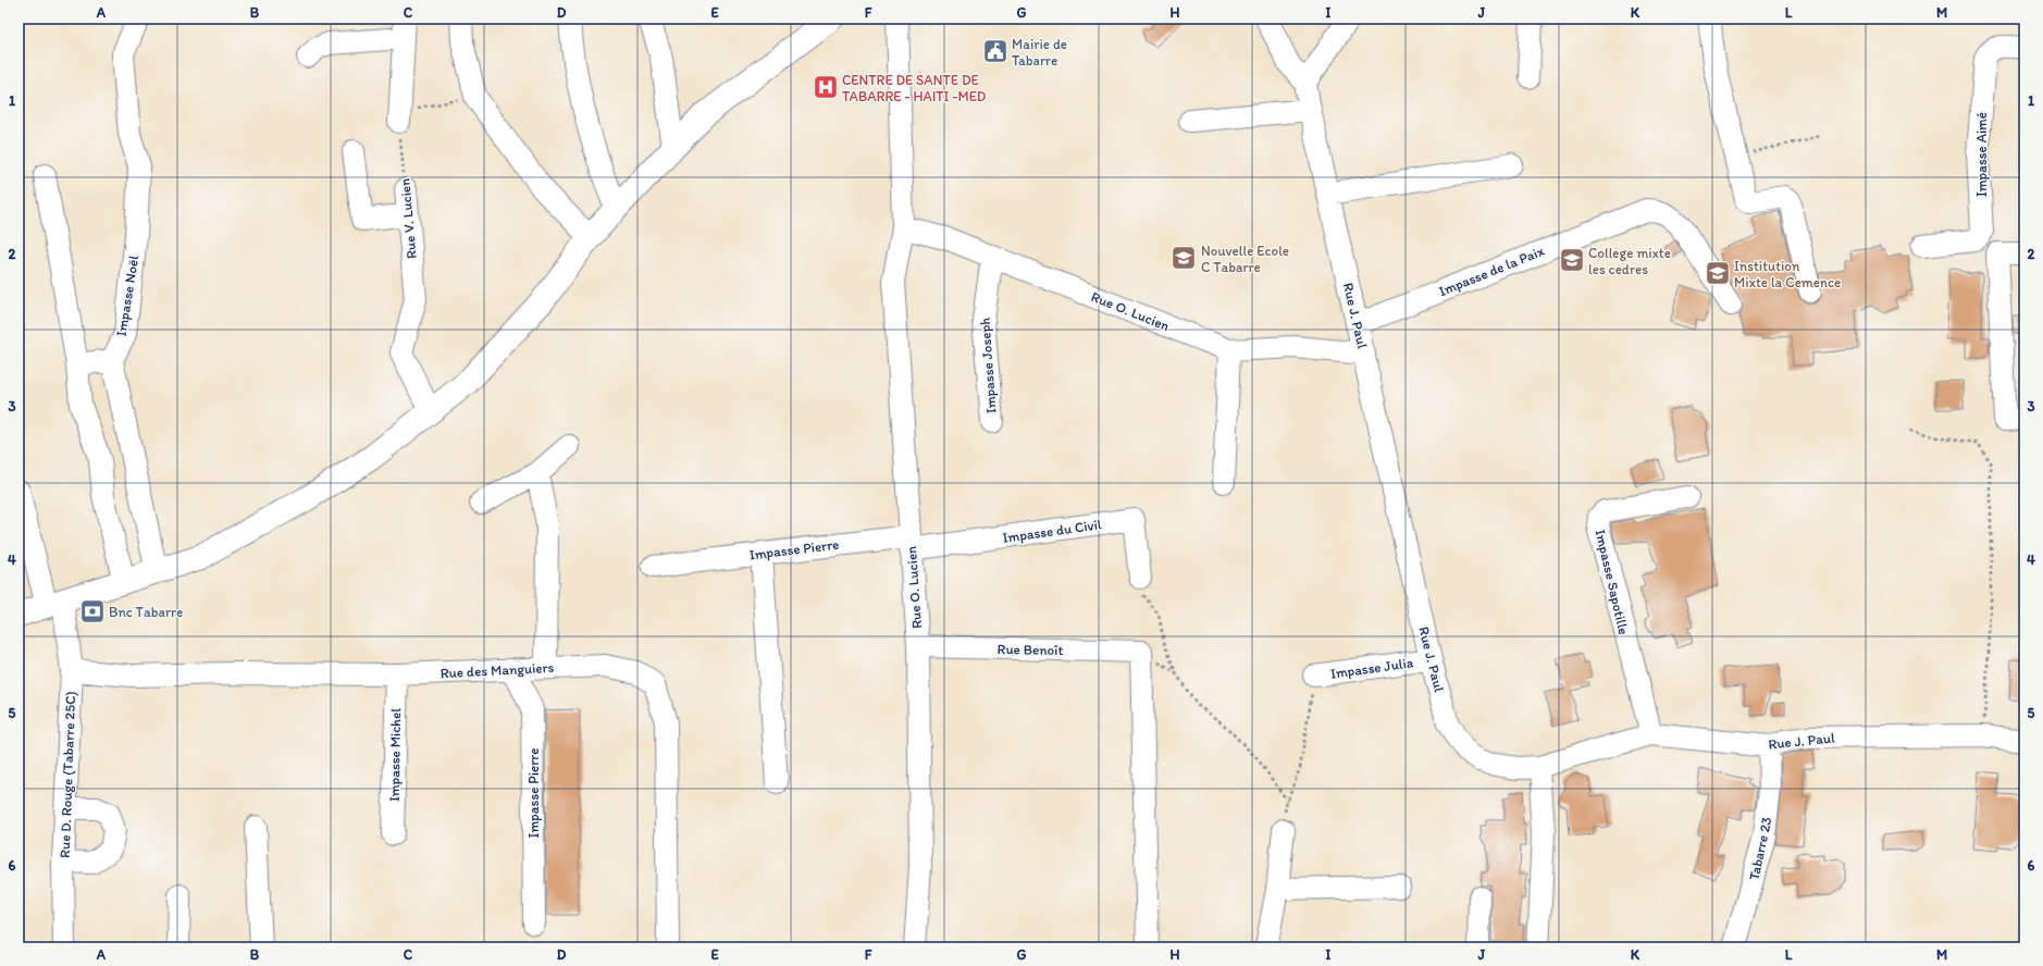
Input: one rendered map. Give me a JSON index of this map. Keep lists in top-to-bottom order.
{
  "streets": {
    "street": [
      "Impasse Aimé",
      "Rue V. Lucien",
      "Impasse de la Paix",
      "Impasse Noël",
      "Rue O. Lucien",
      "Rue J. Paul",
      "Impasse Joseph",
      "Impasse du Civil",
      "Impasse Pierre",
      "Impasse Sapotille",
      "Rue Benoît",
      "Impasse Julia",
      "Rue des Manguiers",
      "Impasse Michel",
      "Rue D. Rouge (Tabarre 25C)",
      "Tabarre 23"
    ]
  },
  "crossings": [
    ["Impasse de la Paix", "Rue J. Paul"],
    ["Rue O. Lucien", "Rue J. Paul"],
    ["Rue O. Lucien", "Impasse Joseph"],
    ["Rue O. Lucien", "Impasse du Civil"],
    ["Rue O. Lucien", "Impasse Pierre"],
    ["Rue O. Lucien", "Rue Benoît"],
    ["Rue J. Paul", "Impasse Sapotille"],
    ["Rue J. Paul", "Impasse Julia"],
    ["Rue J. Paul", "Tabarre 23"],
    ["Impasse du Civil", "Impasse Pierre"],
    ["Impasse Pierre", "Rue des Manguiers"],
    ["Rue des Manguiers", "Impasse Michel"],
    ["Rue des Manguiers", "Rue D. Rouge (Tabarre 25C)"]
  ],
  "places": {
    "public building": ["Mairie de Tabarre"],
    "hospital": ["CENTRE DE SANTE DE TABARRE - HAITI -MED"],
    "school or university": ["Nouvelle Ecole C Tabarre", "College mixte les cedres", "Institution Mixte la Cemence"],
    "bank": ["Bnc Tabarre"]
  },
  "grid": {
    "columns": [
      "A",
      "B",
      "C",
      "D",
      "E",
      "F",
      "G",
      "H",
      "I",
      "J",
      "K",
      "L",
      "M"
    ],
    "rows": [
      "1",
      "2",
      "3",
      "4",
      "5",
      "6"
    ]
  }
}
